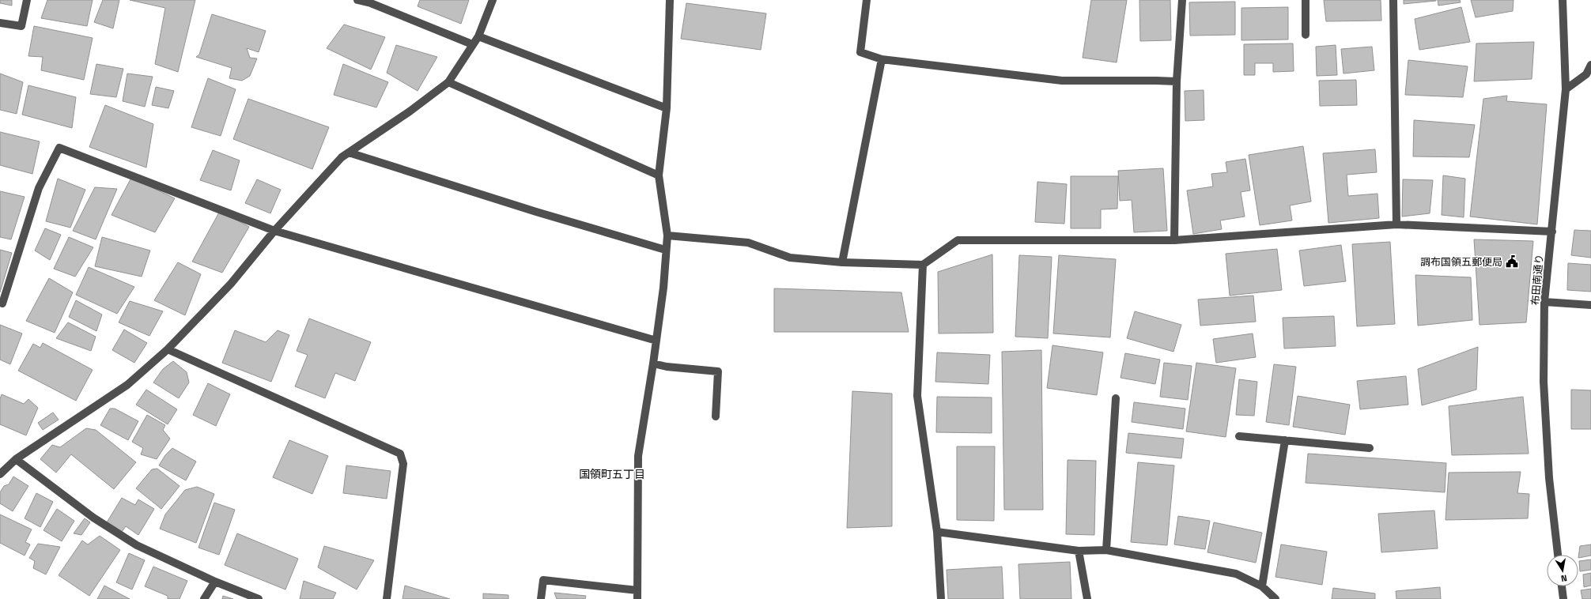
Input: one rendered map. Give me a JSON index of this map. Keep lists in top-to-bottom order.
{
  "streets": {
    "street": ["布田南通り"]
  },
  "districts": ["国領町五丁目"],
  "places": {
    "public building": ["調布国領五郵便局"]
  },
  "north": "bottom"
}
